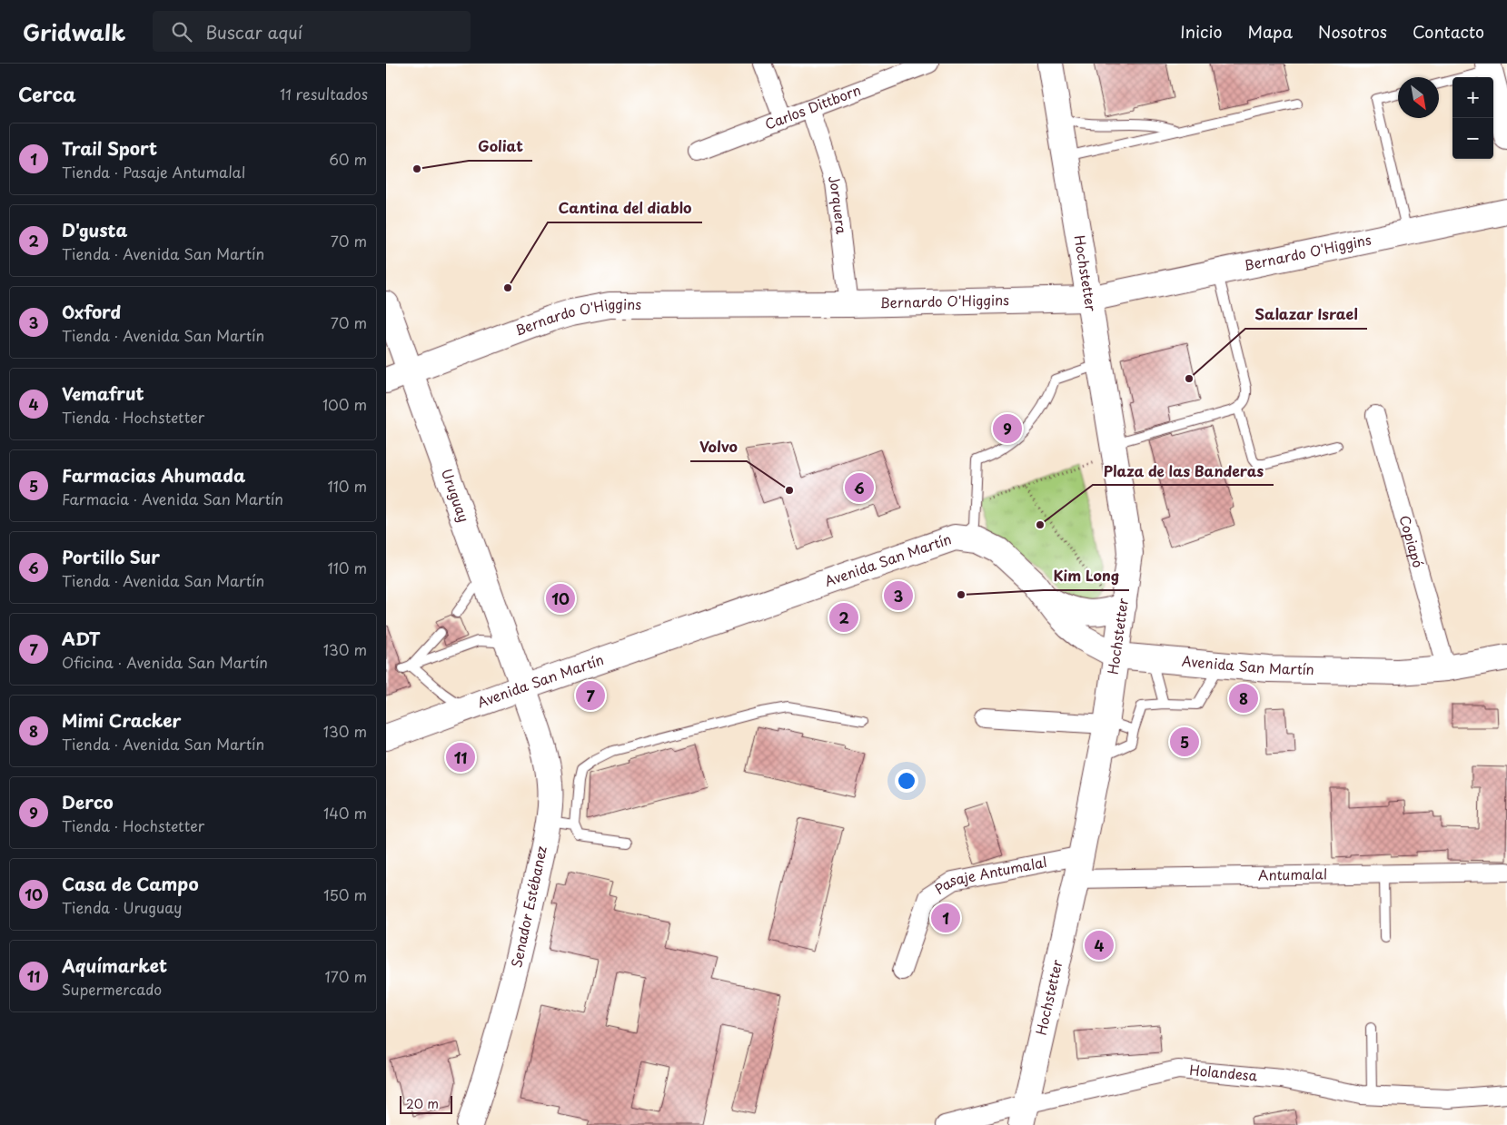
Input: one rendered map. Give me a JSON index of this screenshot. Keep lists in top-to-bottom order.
{
  "streets": {
    "main road": [
      "Bernardo O'Higgins",
      "Hochstetter",
      "Uruguay",
      "Avenida San Martín",
      "Senador Estébanez"
    ],
    "street": [
      "Carlos Dittborn",
      "Jorquera",
      "Copiapó",
      "Antumalal",
      "Pasaje Antumalal",
      "Holandesa"
    ]
  },
  "crossings": [
    ["Carlos Dittborn", "Jorquera"],
    ["Jorquera", "Bernardo O'Higgins"],
    ["Bernardo O'Higgins", "Hochstetter"],
    ["Bernardo O'Higgins", "Uruguay"],
    ["Hochstetter", "Avenida San Martín"],
    ["Hochstetter", "Antumalal"],
    ["Hochstetter", "Pasaje Antumalal"],
    ["Hochstetter", "Holandesa"],
    ["Uruguay", "Avenida San Martín"],
    ["Uruguay", "Senador Estébanez"],
    ["Copiapó", "Avenida San Martín"],
    ["Avenida San Martín", "Senador Estébanez"],
    ["Antumalal", "Pasaje Antumalal"]
  ],
  "places": [
    "Goliat",
    "Cantina del diablo",
    "Salazar Israel",
    "Volvo",
    "Plaza de las Banderas",
    "Kim Long"
  ],
  "scale_bar": "20 m",
  "north": "bottom right",
  "page": {
    "header": "Gridwalk",
    "search": "Buscar aquí",
    "nav": [
      "Inicio",
      "Mapa",
      "Nosotros",
      "Contacto"
    ],
    "heading": ["Cerca", "11 resultados"],
    "map_buttons": ["+", "−"],
    "list": [
      {
        "mark": "1",
        "name": "Trail Sport",
        "note": "Tienda · Pasaje Antumalal",
        "value": "60 m"
      },
      {
        "mark": "2",
        "name": "D'gusta",
        "note": "Tienda · Avenida San Martín",
        "value": "70 m"
      },
      {
        "mark": "3",
        "name": "Oxford",
        "note": "Tienda · Avenida San Martín",
        "value": "70 m"
      },
      {
        "mark": "4",
        "name": "Vemafrut",
        "note": "Tienda · Hochstetter",
        "value": "100 m"
      },
      {
        "mark": "5",
        "name": "Farmacias Ahumada",
        "note": "Farmacia · Avenida San Martín",
        "value": "110 m"
      },
      {
        "mark": "6",
        "name": "Portillo Sur",
        "note": "Tienda · Avenida San Martín",
        "value": "110 m"
      },
      {
        "mark": "7",
        "name": "ADT",
        "note": "Oficina · Avenida San Martín",
        "value": "130 m"
      },
      {
        "mark": "8",
        "name": "Mimi Cracker",
        "note": "Tienda · Avenida San Martín",
        "value": "130 m"
      },
      {
        "mark": "9",
        "name": "Derco",
        "note": "Tienda · Hochstetter",
        "value": "140 m"
      },
      {
        "mark": "10",
        "name": "Casa de Campo",
        "note": "Tienda · Uruguay",
        "value": "150 m"
      },
      {
        "mark": "11",
        "name": "Aquímarket",
        "note": "Supermercado",
        "value": "170 m"
      }
    ],
    "pins": [
      "9",
      "6",
      "3",
      "10",
      "2",
      "7",
      "8",
      "5",
      "11",
      "1",
      "4"
    ],
    "scale": "20 m"
  }
}
